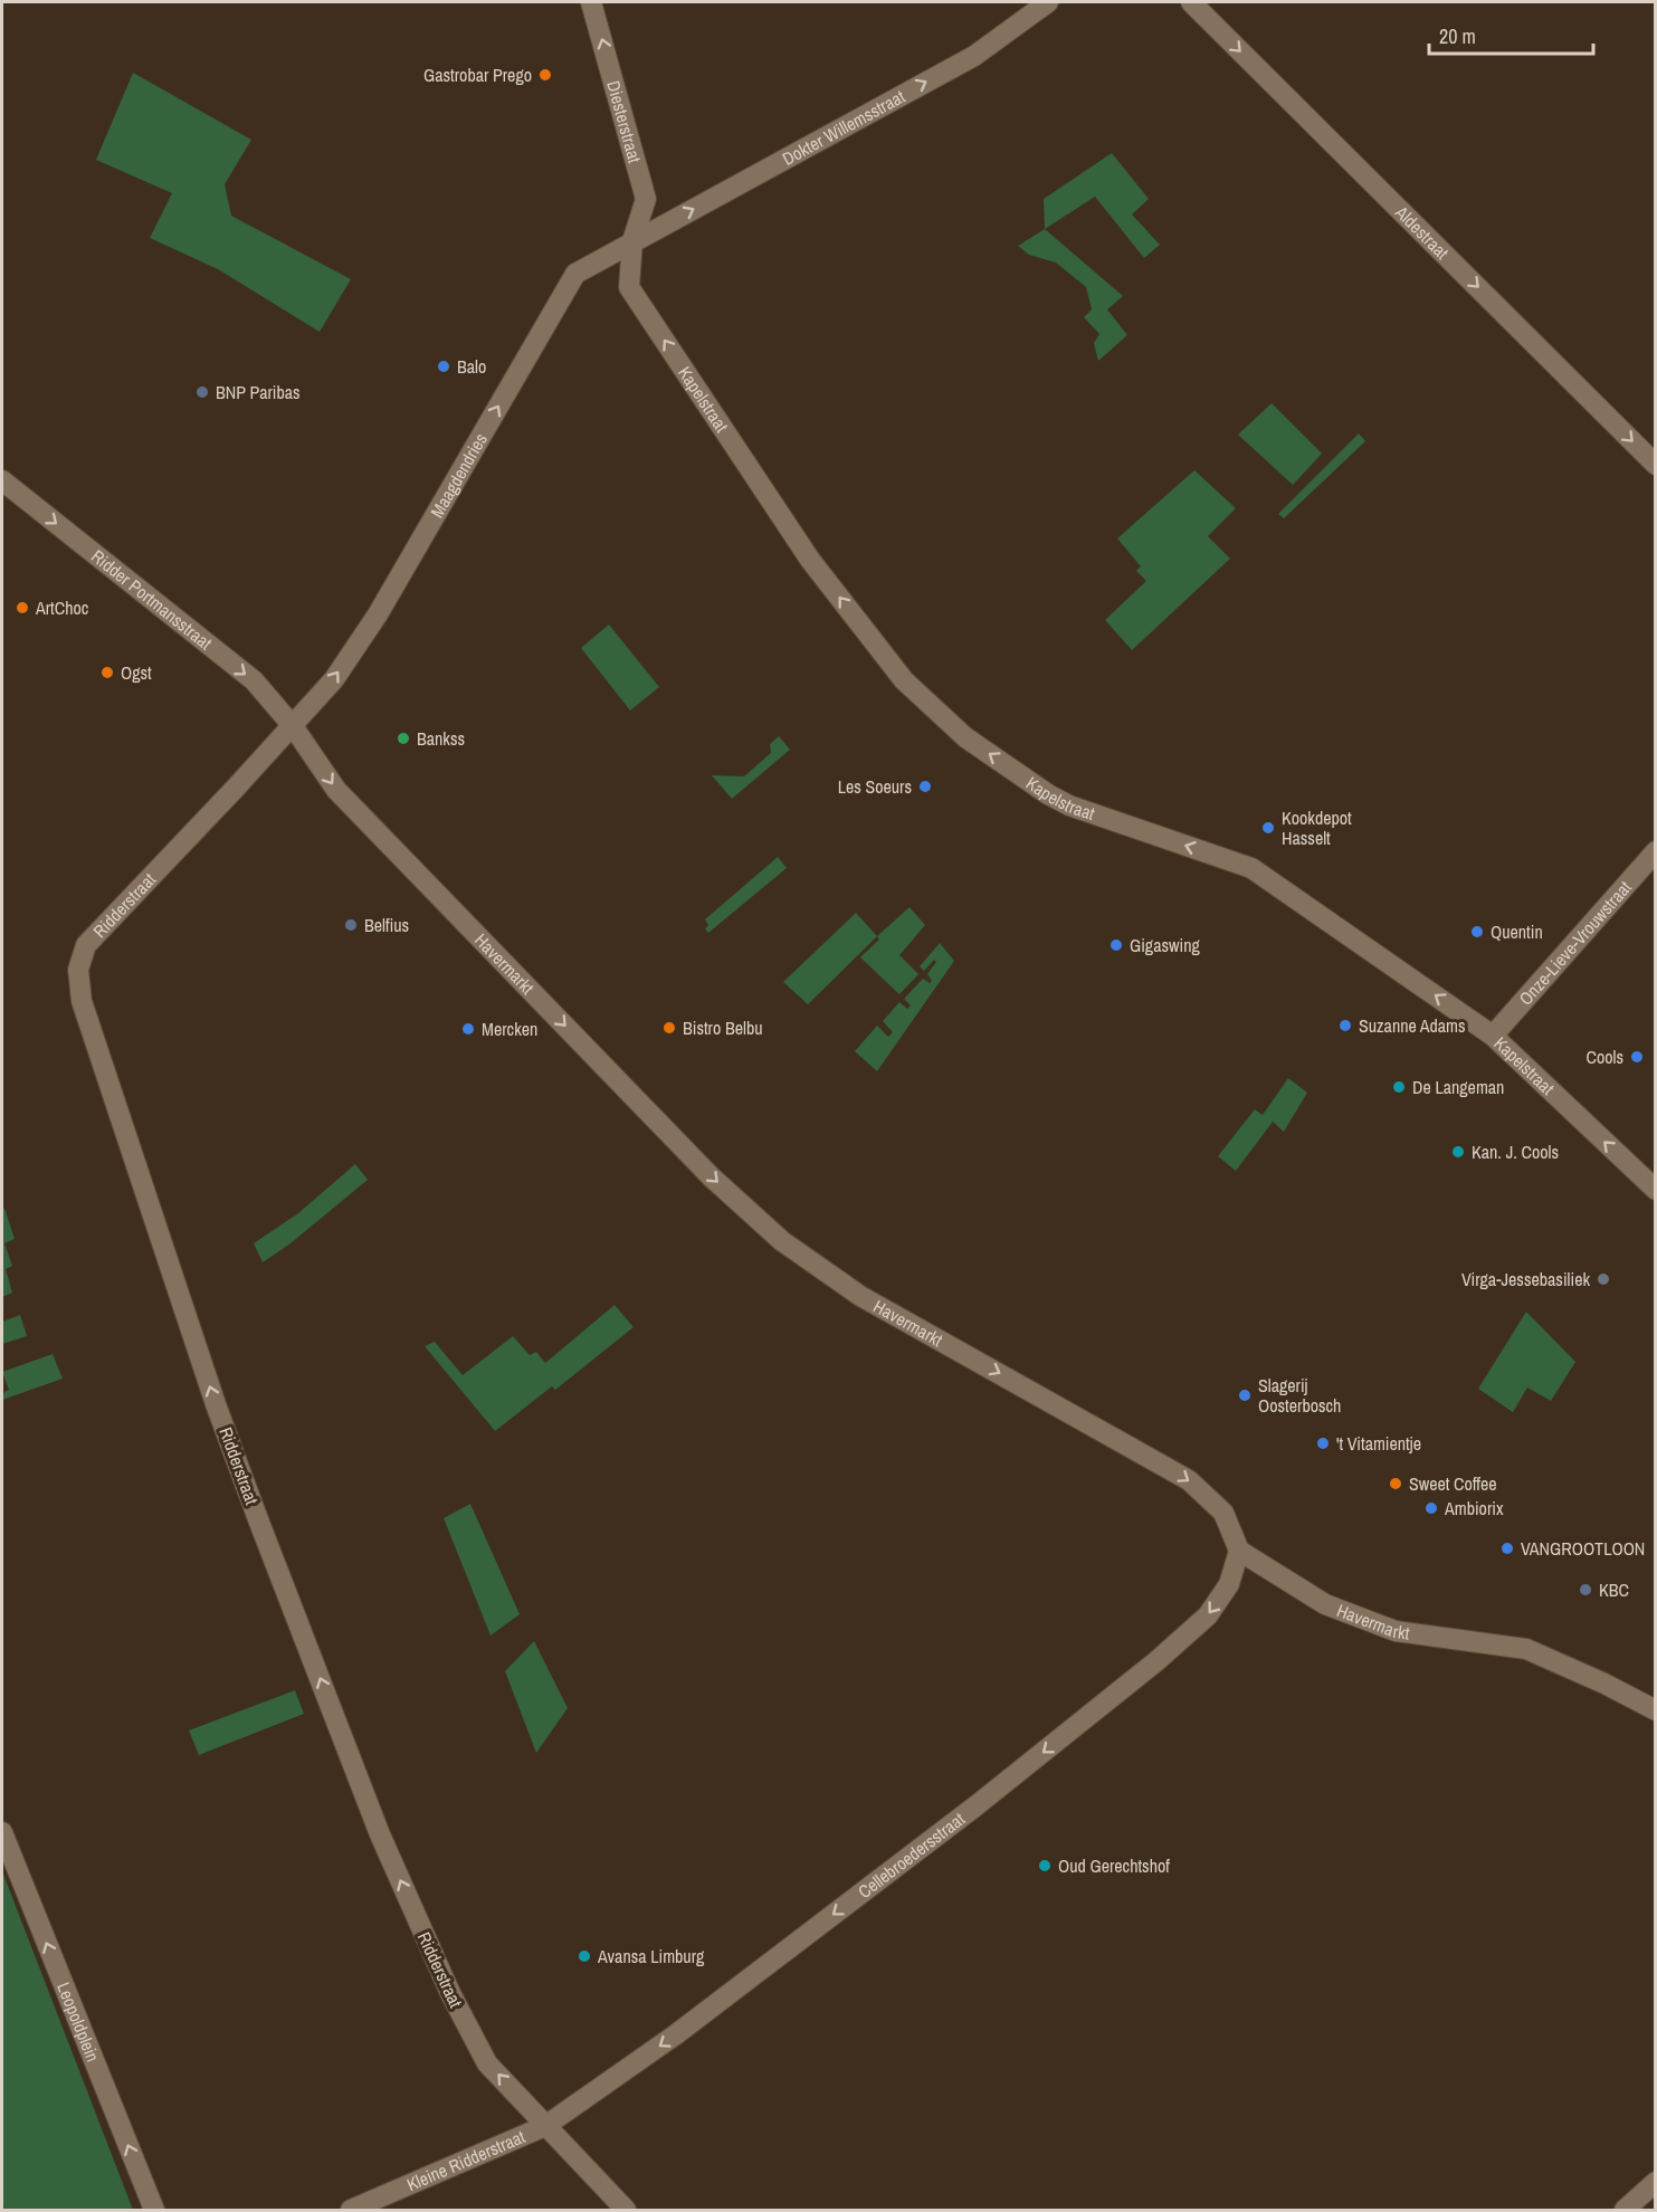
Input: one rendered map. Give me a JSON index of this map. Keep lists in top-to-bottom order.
{
  "streets": {
    "street": [
      "Diesterstraat",
      "Dokter Willemsstraat",
      "Aldestraat",
      "Kapelstraat",
      "Maagdendries",
      "Ridder Portmansstraat",
      "Ridderstraat",
      "Onze-Lieve-Vrouwstraat",
      "Havermarkt",
      "Cellebroedersstraat",
      "Leopoldplein",
      "Kleine Ridderstraat"
    ]
  },
  "crossings": [
    ["Diesterstraat", "Dokter Willemsstraat"],
    ["Diesterstraat", "Kapelstraat"],
    ["Diesterstraat", "Maagdendries"],
    ["Dokter Willemsstraat", "Kapelstraat"],
    ["Dokter Willemsstraat", "Maagdendries"],
    ["Kapelstraat", "Maagdendries"],
    ["Kapelstraat", "Onze-Lieve-Vrouwstraat"],
    ["Maagdendries", "Ridder Portmansstraat"],
    ["Maagdendries", "Ridderstraat"],
    ["Maagdendries", "Havermarkt"],
    ["Ridder Portmansstraat", "Ridderstraat"],
    ["Ridder Portmansstraat", "Havermarkt"],
    ["Ridderstraat", "Havermarkt"],
    ["Ridderstraat", "Cellebroedersstraat"],
    ["Ridderstraat", "Kleine Ridderstraat"],
    ["Havermarkt", "Cellebroedersstraat"],
    ["Cellebroedersstraat", "Kleine Ridderstraat"]
  ],
  "one_way": [
    "Diesterstraat",
    "Dokter Willemsstraat",
    "Aldestraat",
    "Kapelstraat",
    "Maagdendries",
    "Ridder Portmansstraat",
    "Ridderstraat",
    "Havermarkt",
    "Cellebroedersstraat",
    "Leopoldplein"
  ],
  "places": [
    "Gastrobar Prego",
    "Balo",
    "BNP Paribas",
    "ArtChoc",
    "Ogst",
    "Bankss",
    "Les Soeurs",
    "Kookdepot Hasselt",
    "Belfius",
    "Quentin",
    "Gigaswing",
    "Suzanne Adams",
    "Bistro Belbu",
    "Mercken",
    "Cools",
    "De Langeman",
    "Kan. J. Cools",
    "Virga-Jessebasiliek",
    "Slagerij Oosterbosch",
    "'t Vitamientje",
    "Sweet Coffee",
    "Ambiorix",
    "VANGROOTLOON",
    "KBC",
    "Oud Gerechtshof",
    "Avansa Limburg"
  ],
  "scale_bar": "20 m"
}
